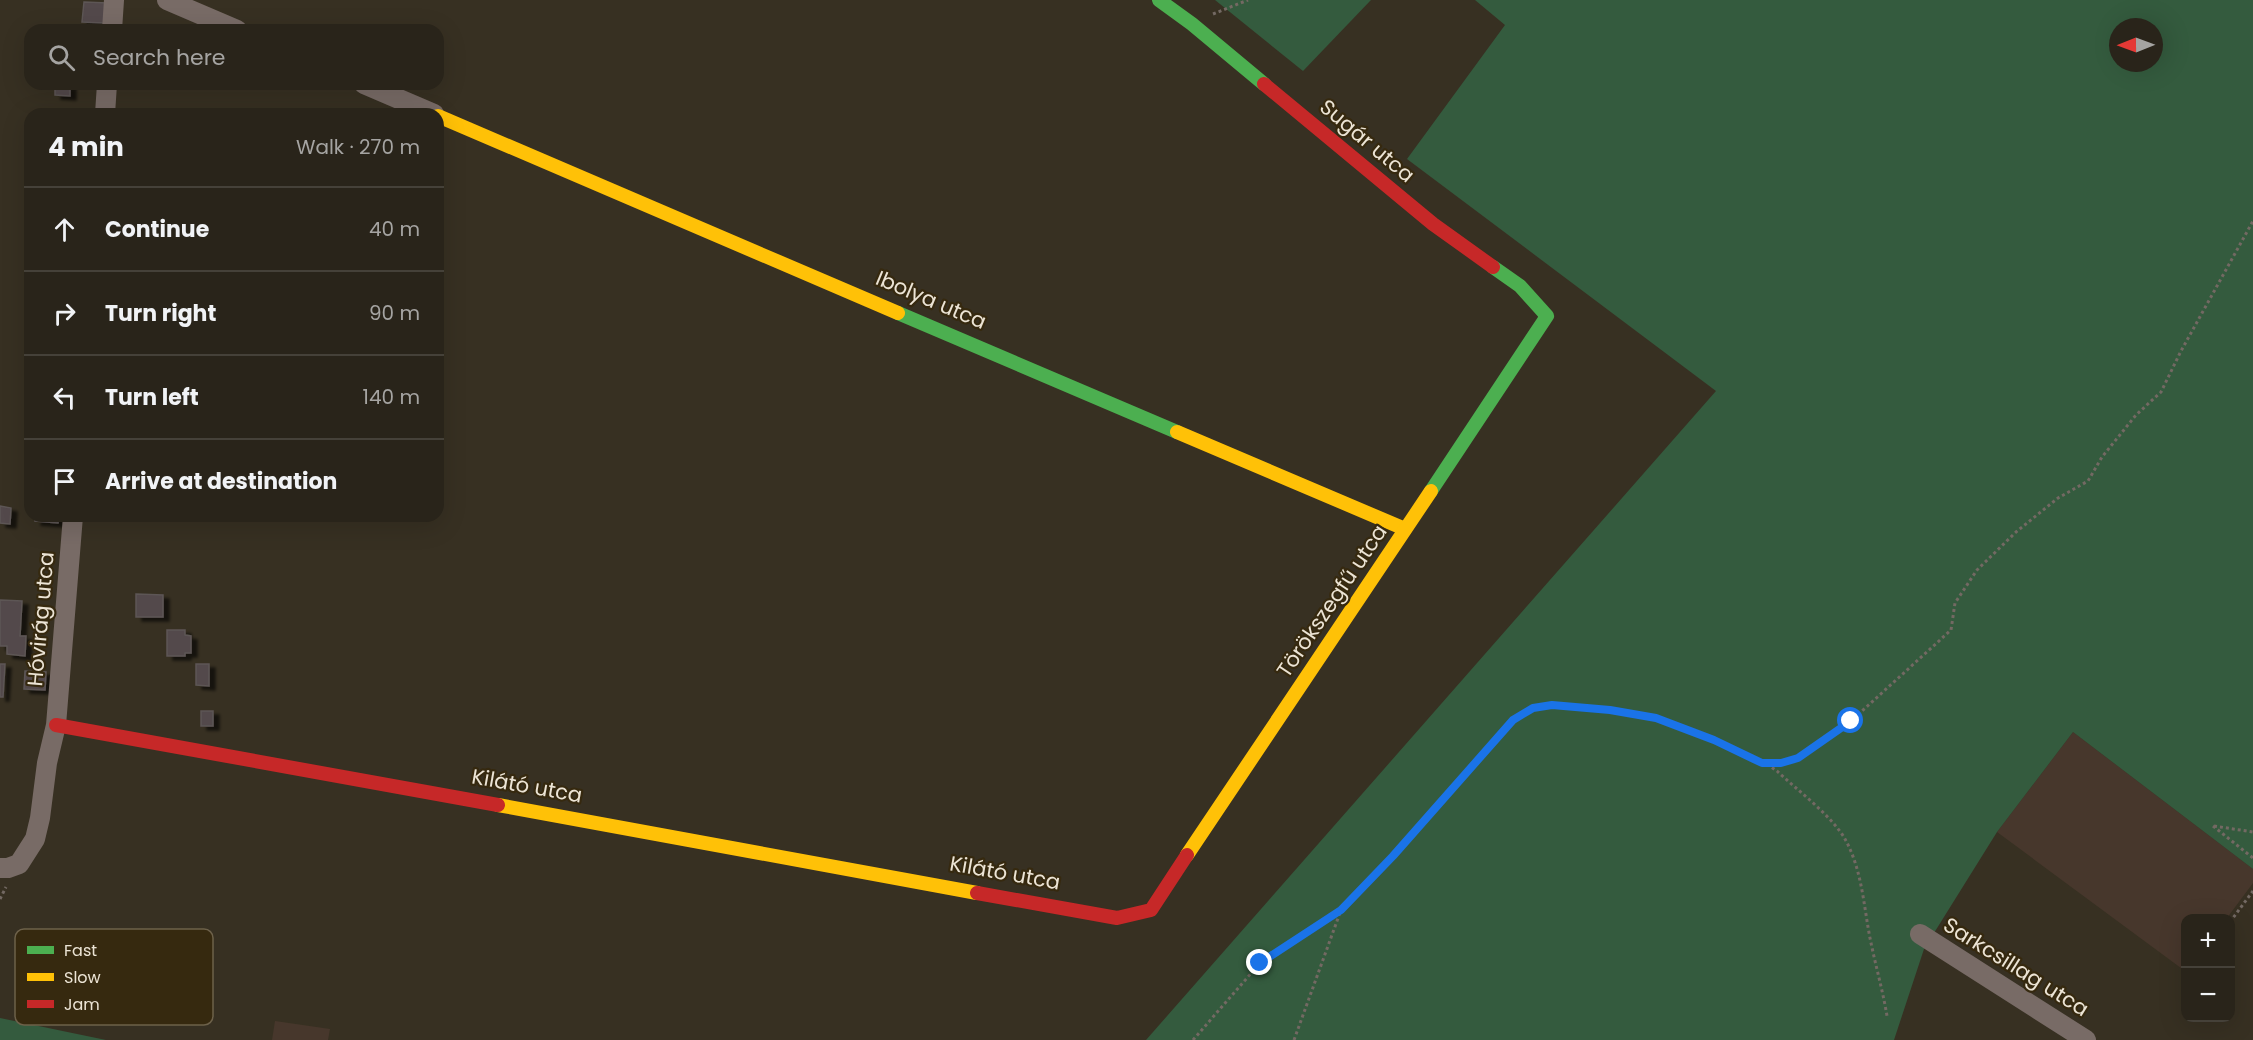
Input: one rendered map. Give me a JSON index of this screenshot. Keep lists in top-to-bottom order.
{
  "streets": {
    "street": [
      "Sugár utca",
      "Ibolya utca",
      "Törökszegfű utca",
      "Hóvirág utca",
      "Kilátó utca",
      "Sarkcsillag utca"
    ]
  },
  "crossings": [
    ["Sugár utca", "Törökszegfű utca"],
    ["Ibolya utca", "Törökszegfű utca"],
    ["Törökszegfű utca", "Kilátó utca"],
    ["Hóvirág utca", "Kilátó utca"]
  ],
  "legend": ["Fast", "Slow", "Jam"],
  "north": "left",
  "page": {
    "search": "Search here",
    "heading": ["4 min", "Walk · 270 m"],
    "list": [
      ["Continue", "40 m"],
      ["Turn right", "90 m"],
      ["Turn left", "140 m"],
      "Arrive at destination"
    ],
    "map_buttons": ["+", "−"]
  }
}
